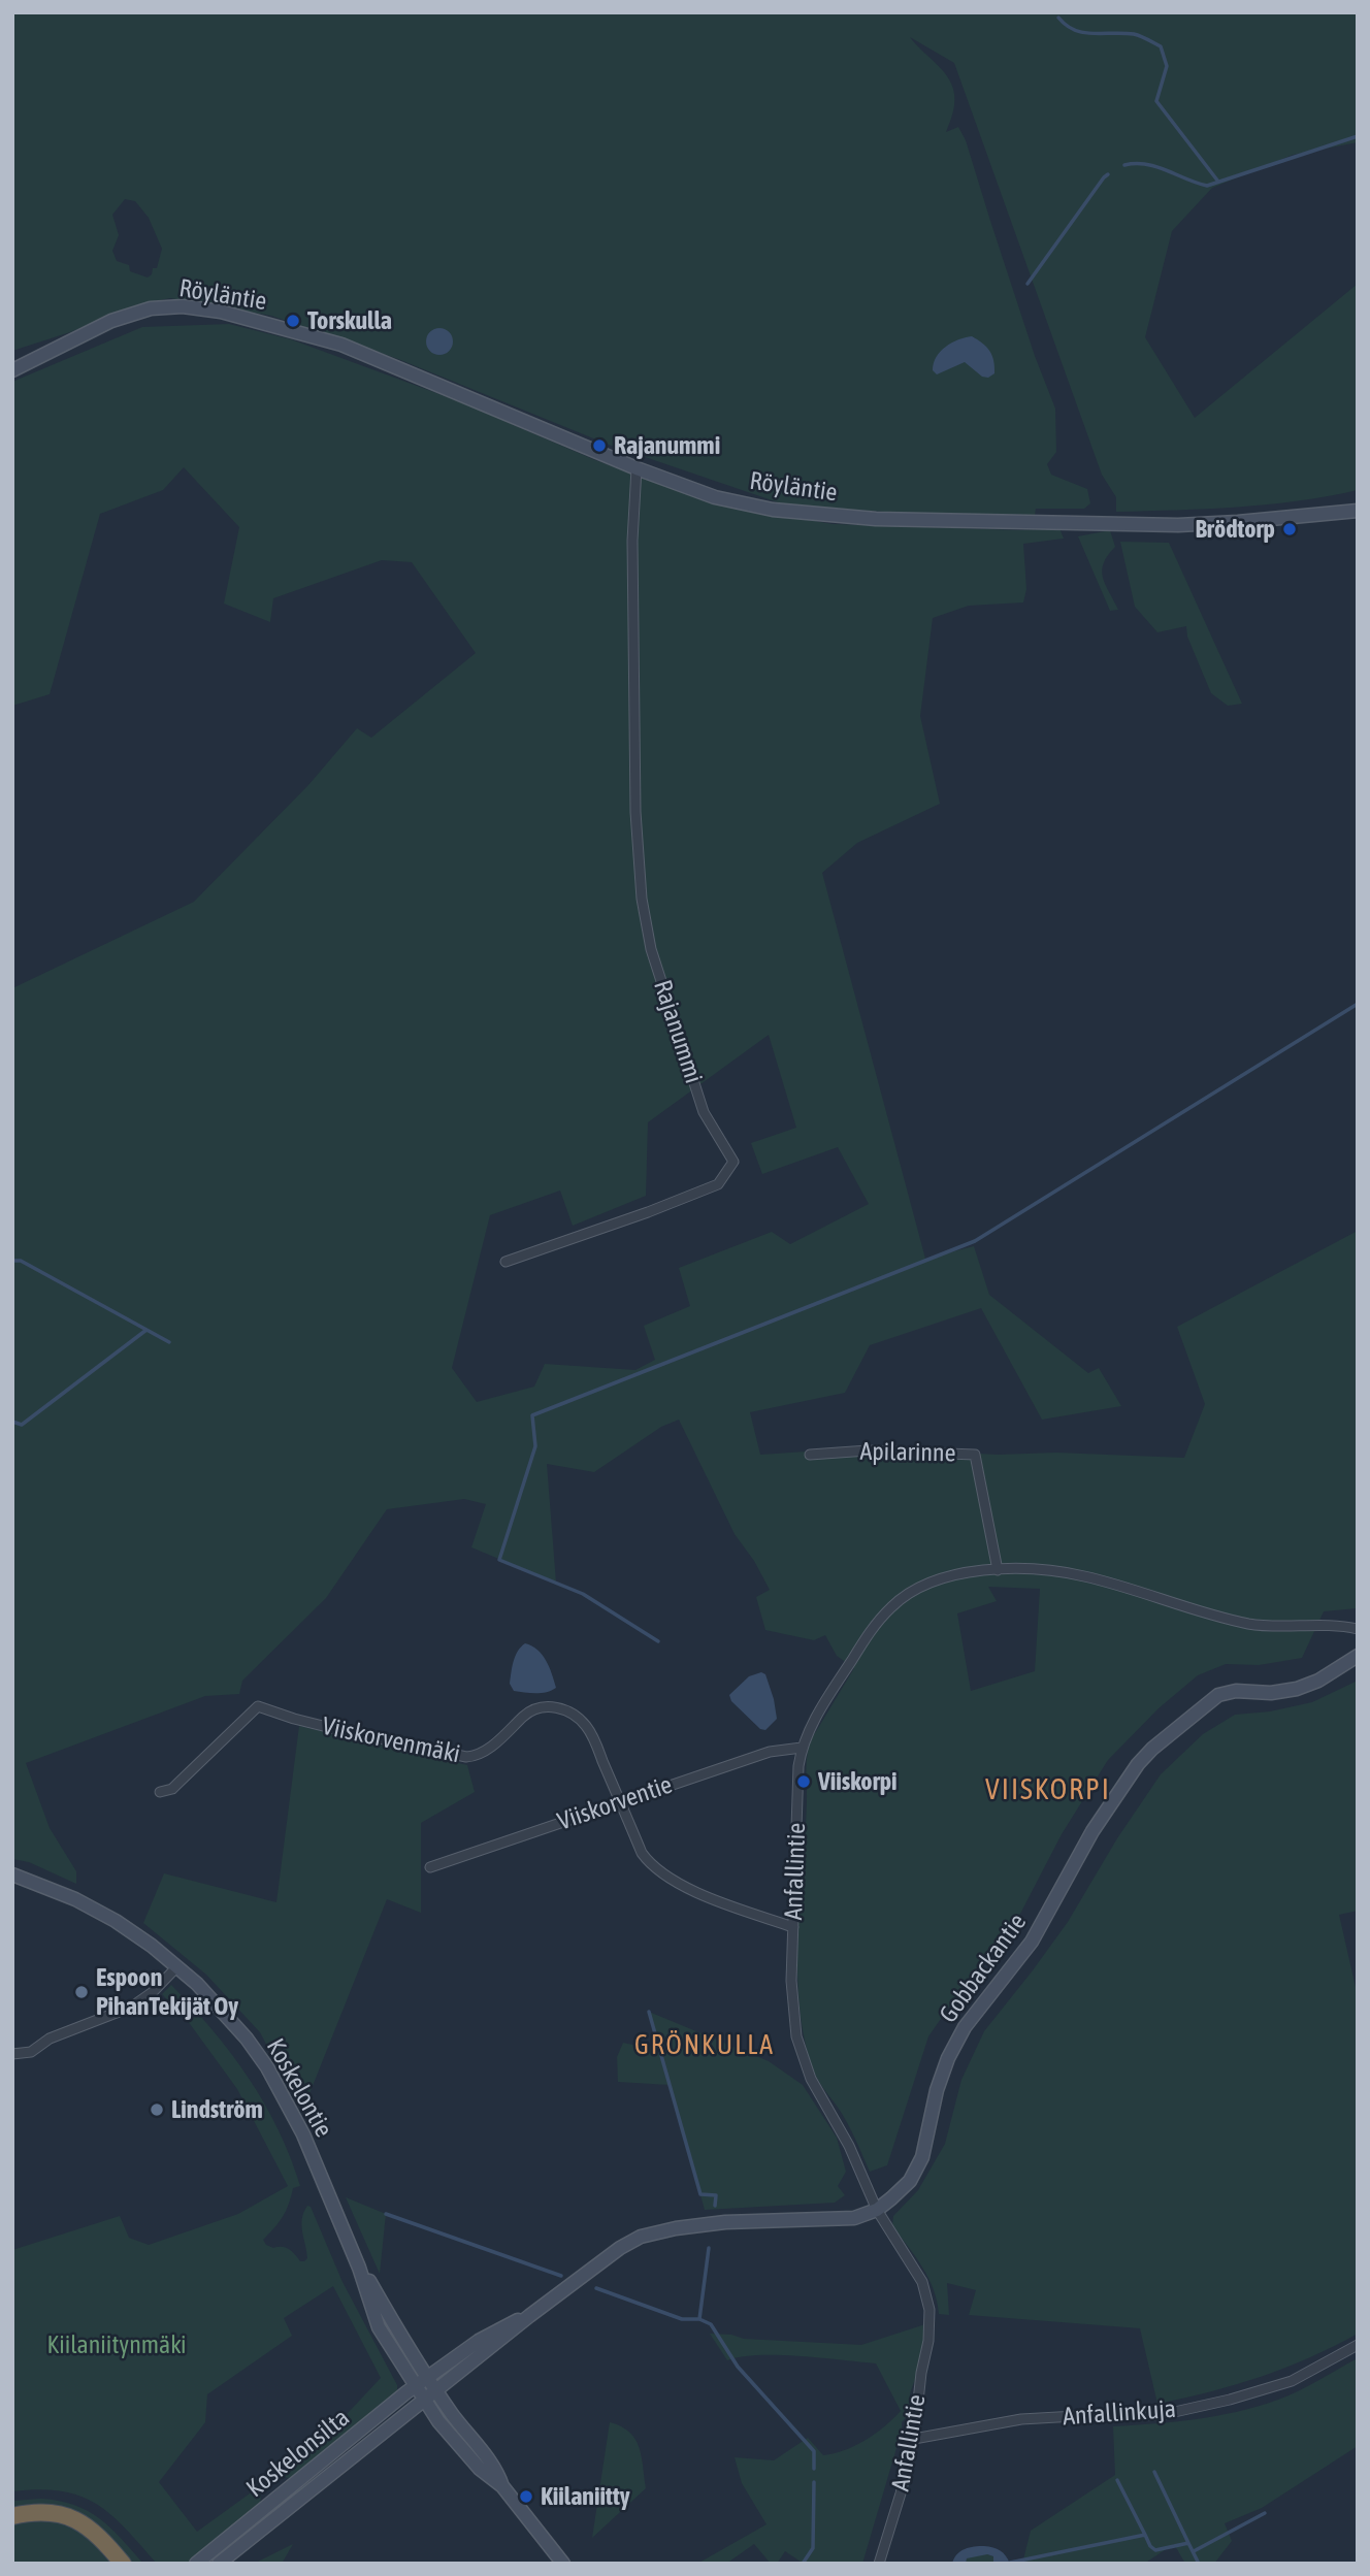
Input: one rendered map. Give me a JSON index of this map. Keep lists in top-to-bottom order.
{
  "streets": {
    "street": [
      "Röyläntie",
      "Rajanummi",
      "Apilarinne",
      "Viiskorvenmäki",
      "Viiskorventie",
      "Anfallintie",
      "Gobbackantie",
      "Koskelontie",
      "Anfallinkuja",
      "Koskelonsilta"
    ]
  },
  "crossings": [
    ["Röyläntie", "Rajanummi"],
    ["Apilarinne", "Anfallintie"],
    ["Viiskorvenmäki", "Viiskorventie"],
    ["Viiskorvenmäki", "Anfallintie"],
    ["Viiskorventie", "Anfallintie"],
    ["Anfallintie", "Gobbackantie"],
    ["Anfallintie", "Anfallinkuja"],
    ["Gobbackantie", "Koskelontie"],
    ["Gobbackantie", "Koskelonsilta"],
    ["Koskelontie", "Koskelonsilta"]
  ],
  "districts": ["VIISKORPI", "GRÖNKULLA"],
  "parks": ["Kiilaniitynmäki"],
  "places": [
    "Torskulla",
    "Rajanummi",
    "Brödtorp",
    "Viiskorpi",
    "Espoon PihanTekijät Oy",
    "Lindström",
    "Kiilaniitty"
  ]
}
